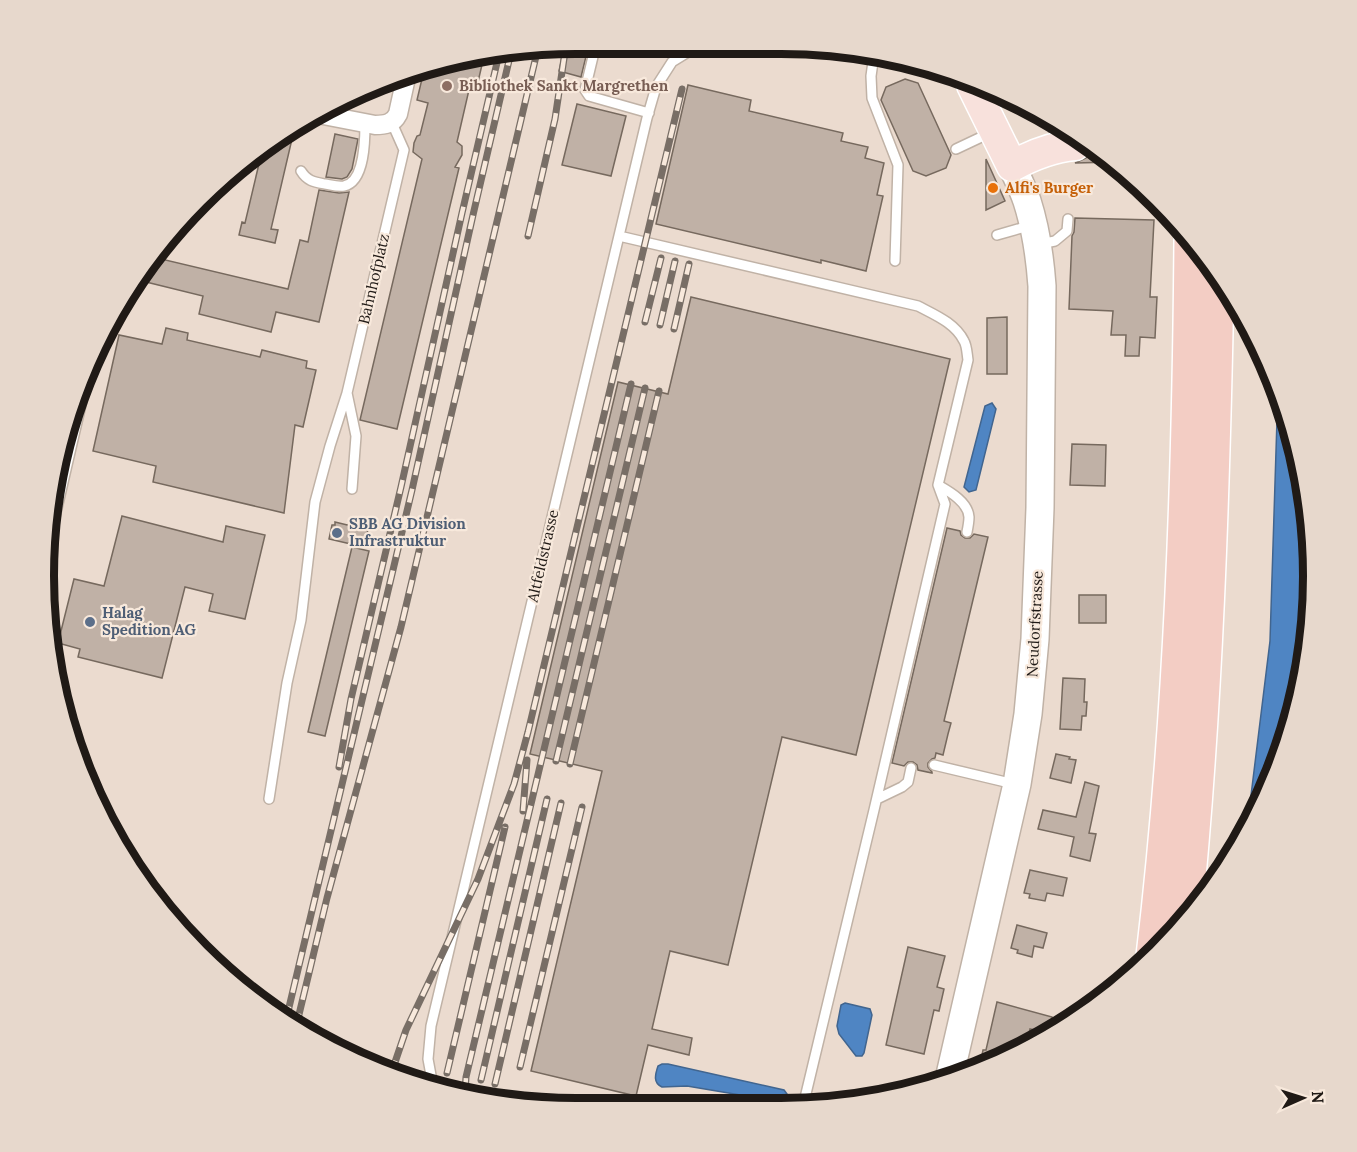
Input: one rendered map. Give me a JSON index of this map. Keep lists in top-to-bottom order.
{
  "streets": {
    "main road": ["Neudorfstrasse"],
    "lane": ["Bahnhofplatz", "Altfeldstrasse"]
  },
  "places": [
    "Bibliothek Sankt Margrethen",
    "Alfi's Burger",
    "SBB AG Division Infrastruktur",
    "Halag Spedition AG"
  ],
  "north": "right"
}
